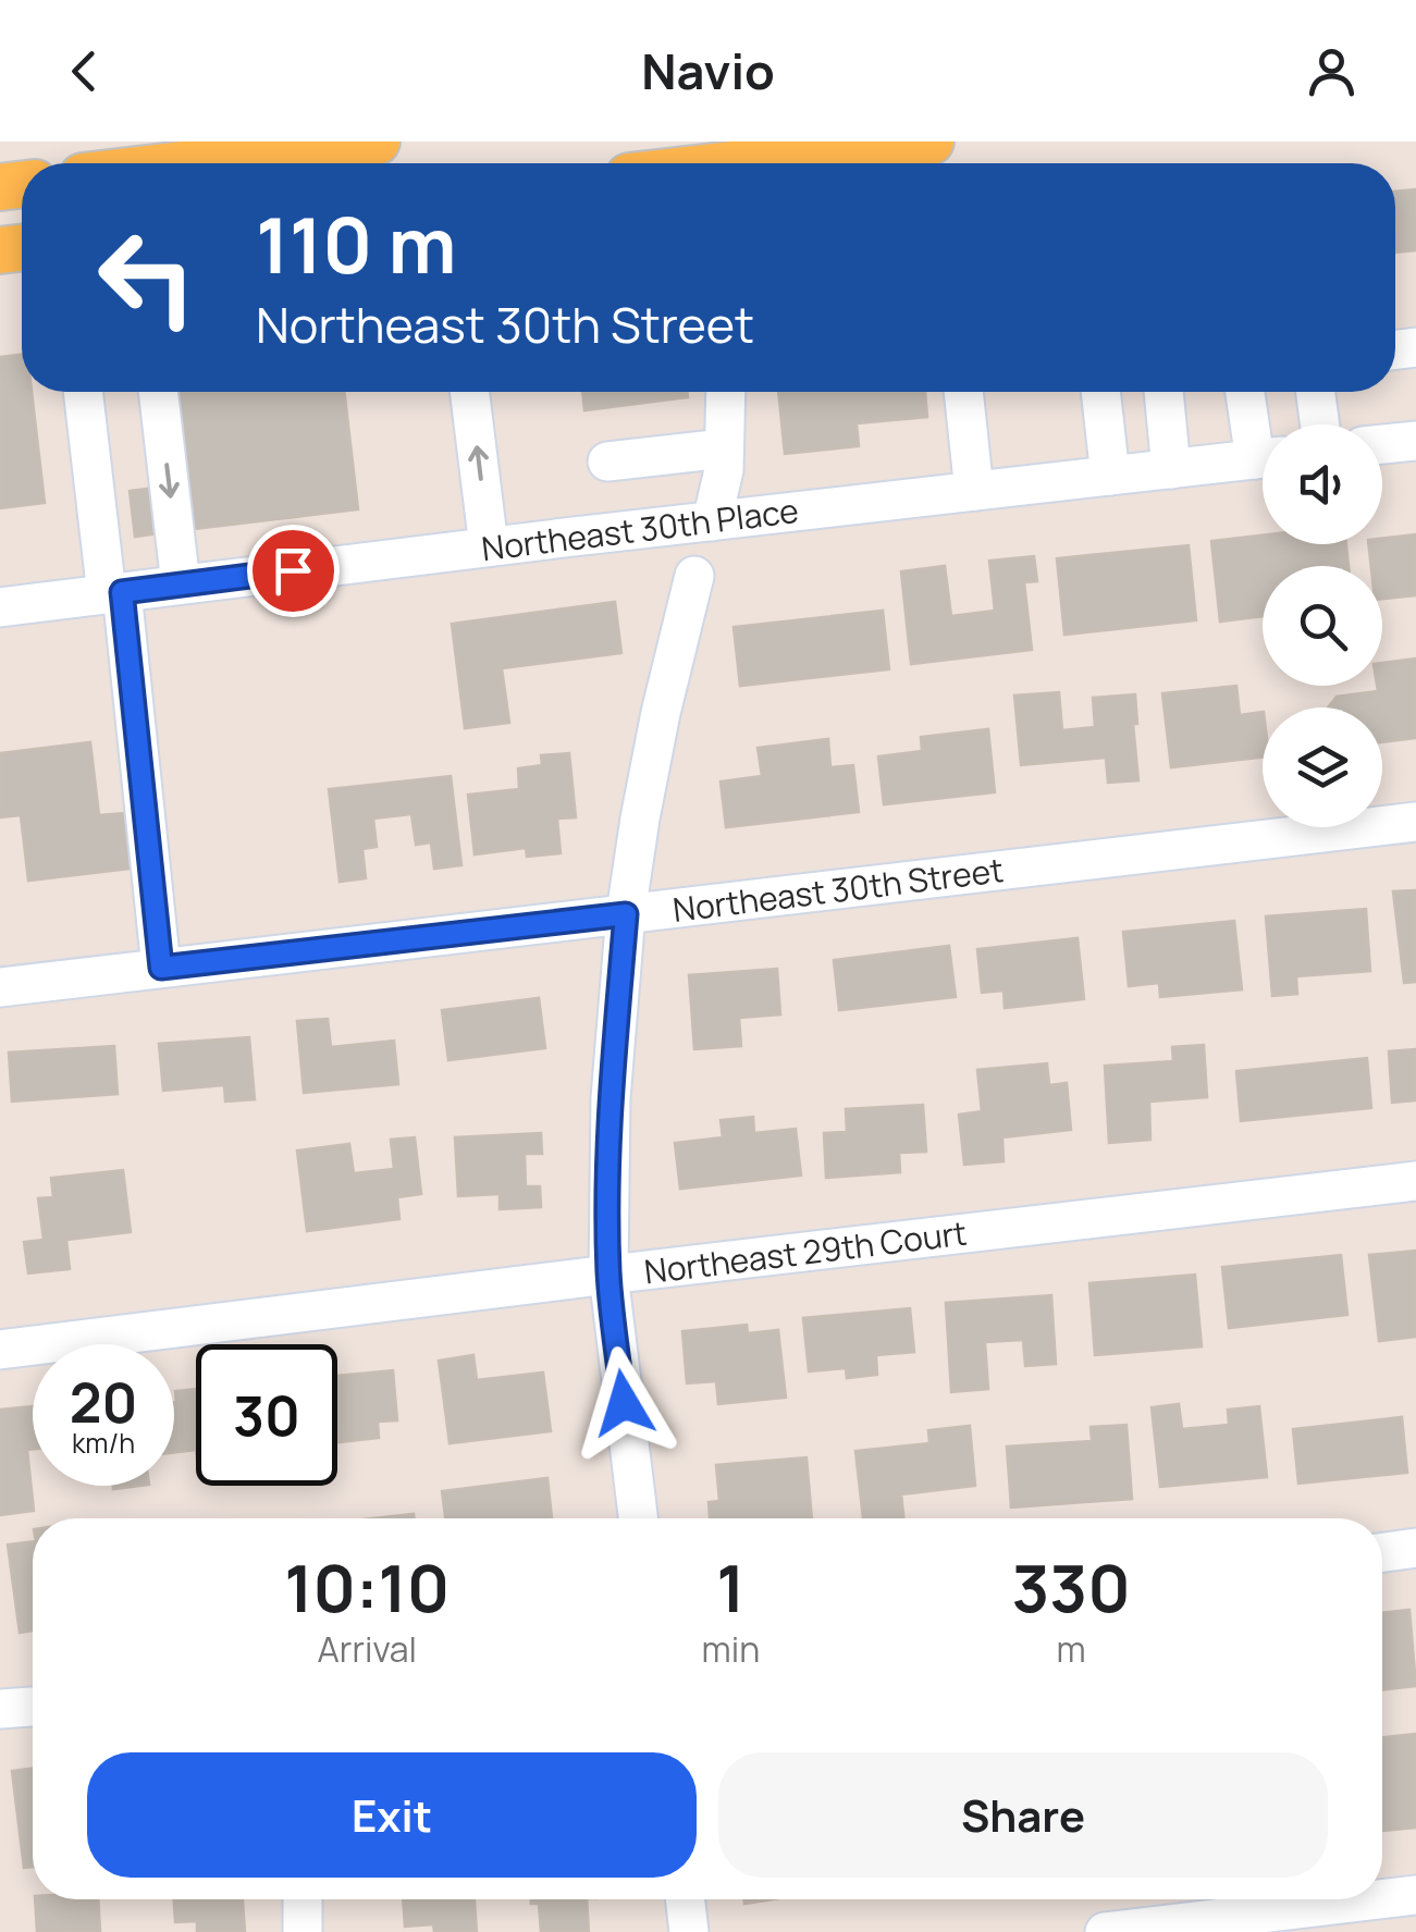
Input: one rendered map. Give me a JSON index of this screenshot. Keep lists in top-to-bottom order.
{
  "streets": {
    "street": ["Northeast 30th Place", "Northeast 30th Street", "Northeast 29th Court"]
  },
  "page": {
    "header": "Navio",
    "turn": ["110 m", "Northeast 30th Street"],
    "speed": "20 km/h",
    "limit": "30",
    "eta": [
      "10:10",
      "Arrival",
      "1",
      "min",
      "330",
      "m"
    ],
    "buttons": ["Exit", "Share"]
  }
}
